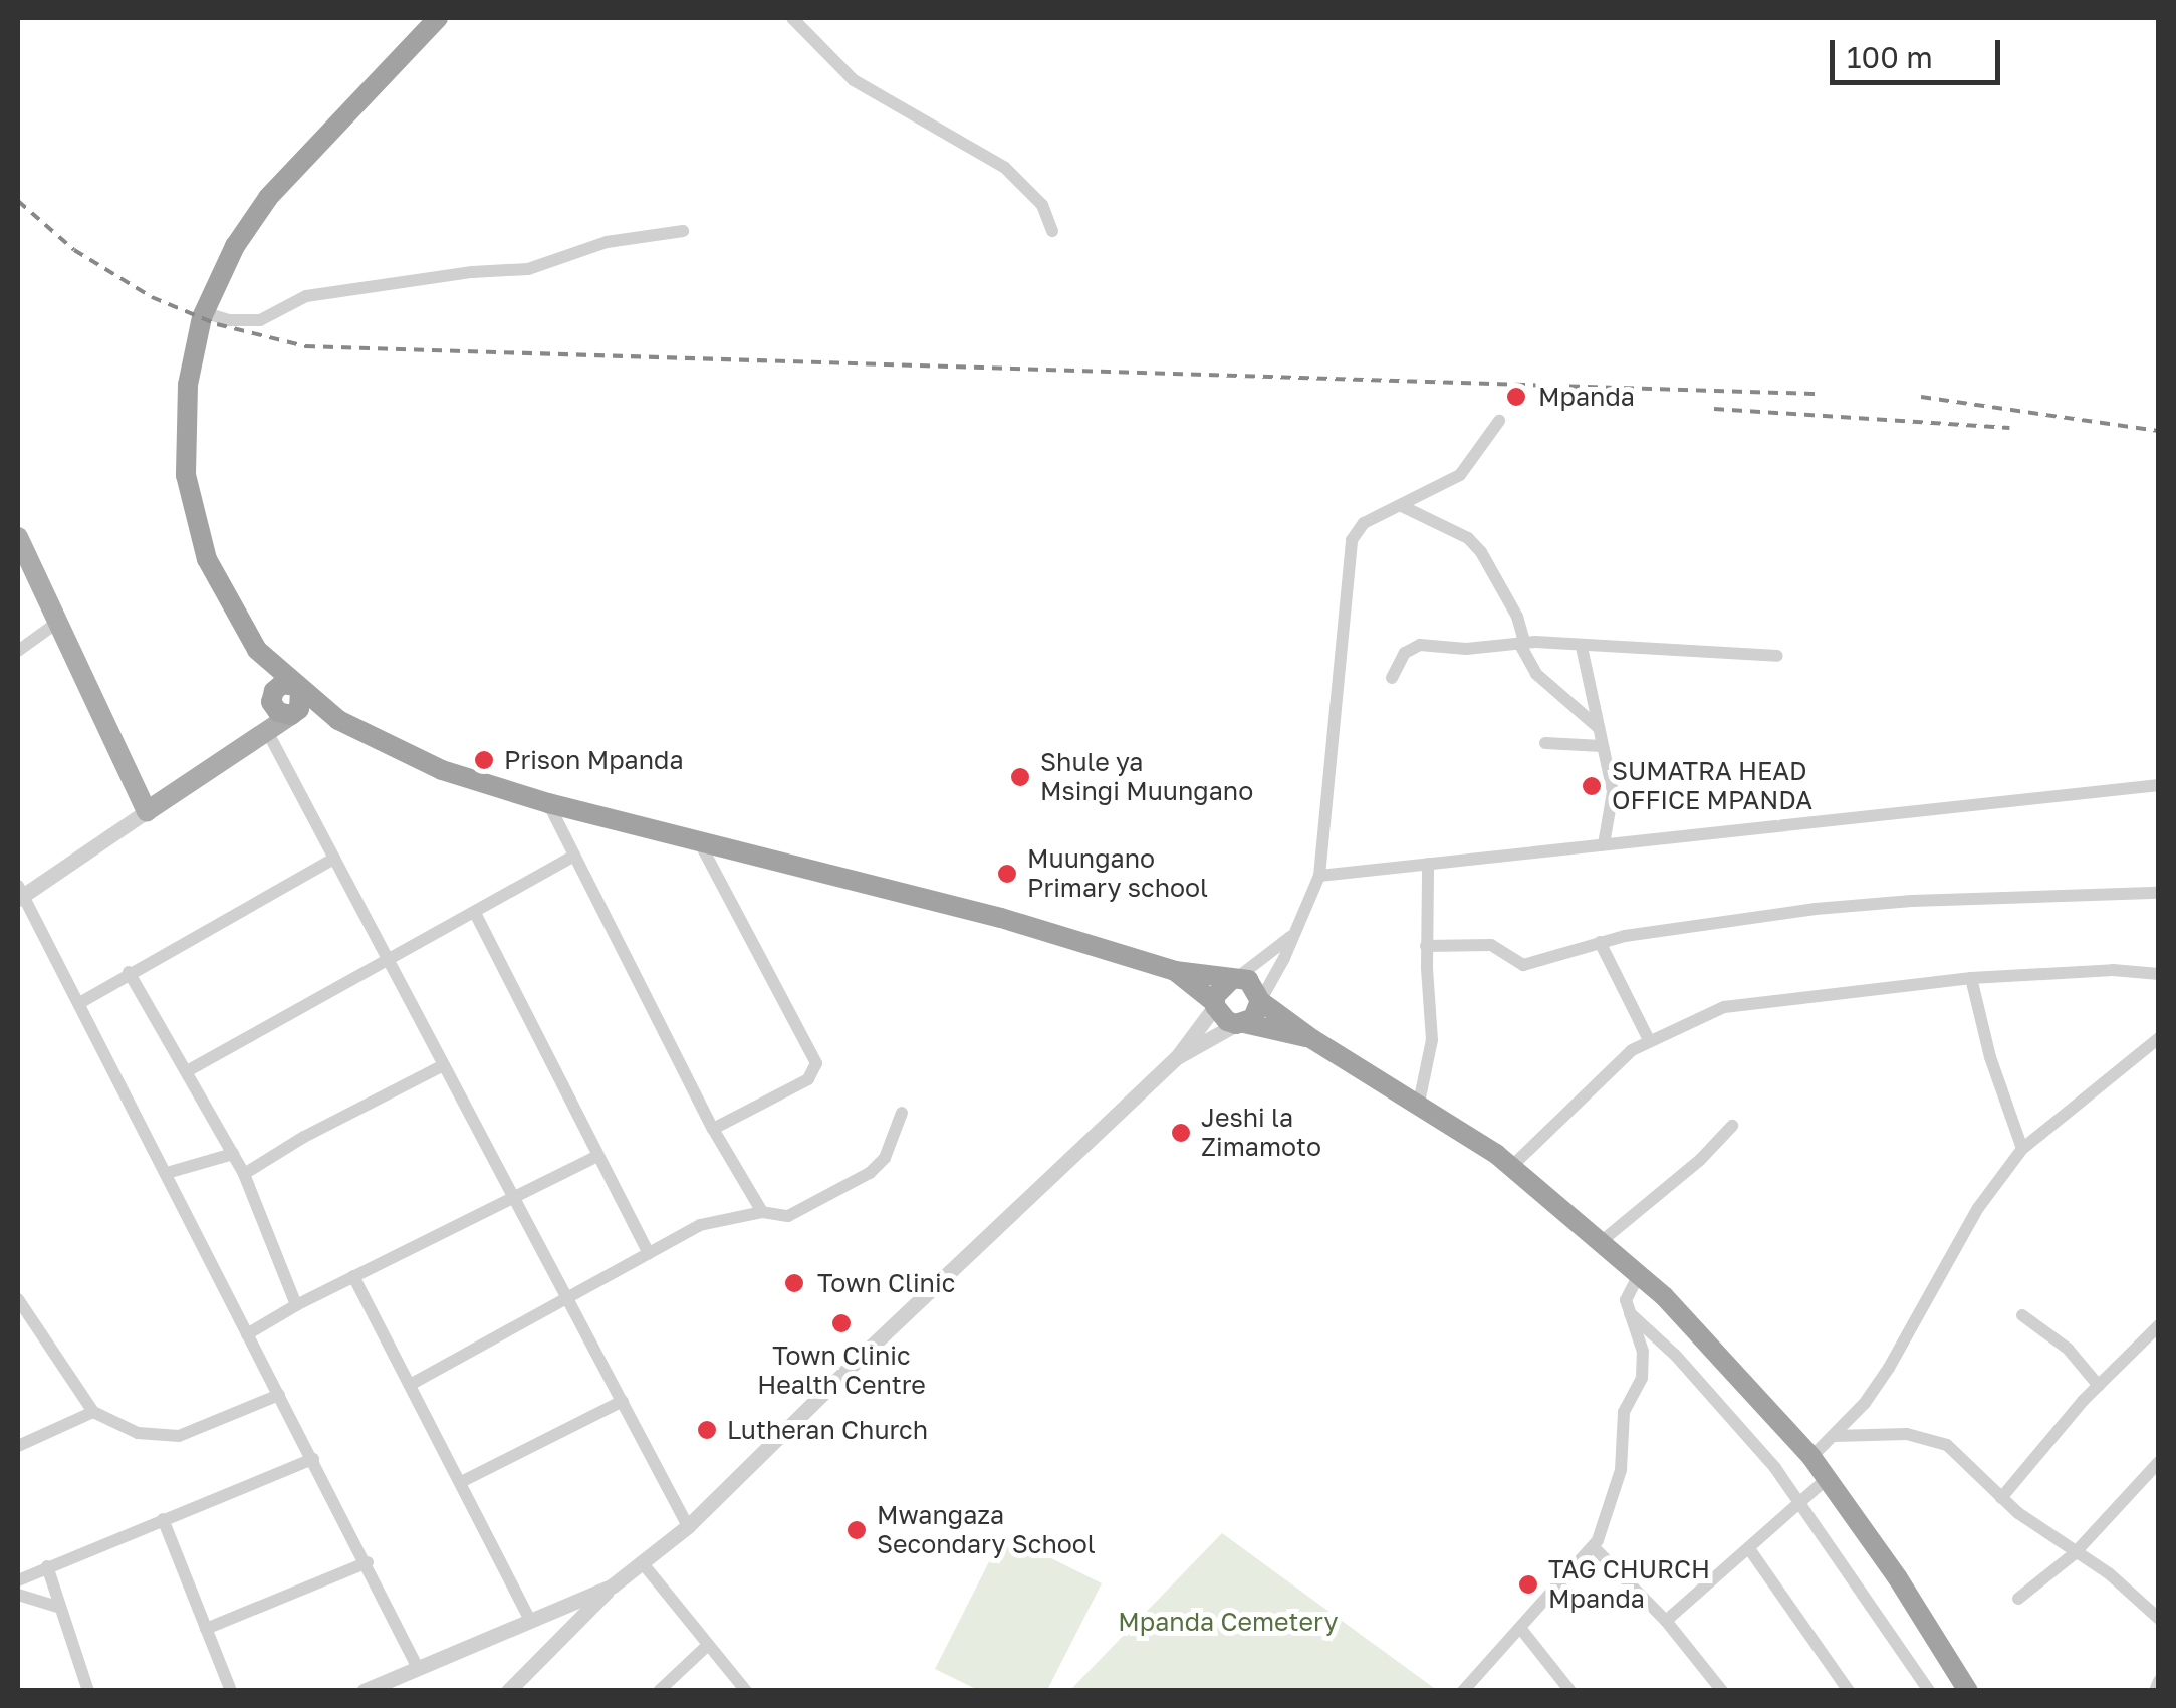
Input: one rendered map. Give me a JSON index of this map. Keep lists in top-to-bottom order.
{
  "parks": ["Mpanda Cemetery"],
  "places": [
    "Mpanda",
    "Prison Mpanda",
    "Shule ya Msingi Muungano",
    "SUMATRA HEAD OFFICE MPANDA",
    "Muungano Primary school",
    "Jeshi la Zimamoto",
    "Town Clinic",
    "Town Clinic Health Centre",
    "Lutheran Church",
    "Mwangaza Secondary School",
    "TAG CHURCH Mpanda"
  ],
  "scale_bar": "100 m"
}
